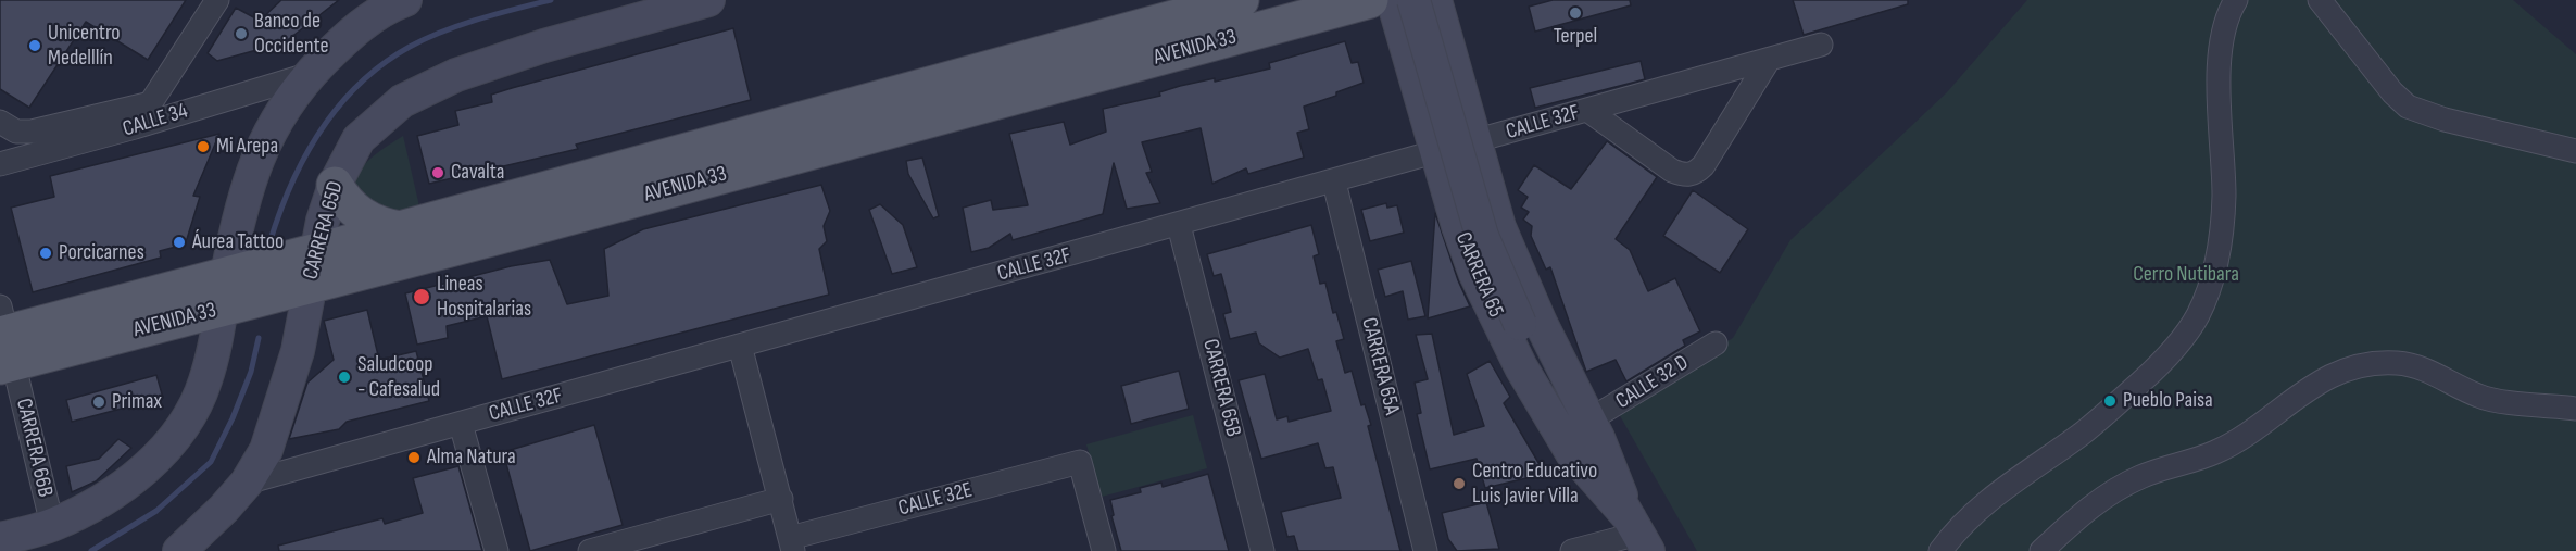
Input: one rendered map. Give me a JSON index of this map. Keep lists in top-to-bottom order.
{
  "streets": {
    "main road": ["AVENIDA 33"],
    "street": [
      "CALLE 34",
      "CALLE 32F",
      "CARRERA 65D",
      "CARRERA 65",
      "CARRERA 65A",
      "CALLE 32 D",
      "CARRERA 65B",
      "CARRERA 66B",
      "CALLE 32E"
    ]
  },
  "crossings": [
    ["AVENIDA 33", "CARRERA 65D"],
    ["AVENIDA 33", "CARRERA 66B"],
    ["CALLE 32F", "CARRERA 65D"],
    ["CALLE 32F", "CARRERA 65"],
    ["CALLE 32F", "CARRERA 65A"],
    ["CALLE 32F", "CARRERA 65B"],
    ["CARRERA 65", "CALLE 32 D"]
  ],
  "parks": ["Cerro Nutibara"],
  "places": [
    "Terpel",
    "Banco de Occidente",
    "Unicentro Medelllín",
    "Mi Arepa",
    "Cavalta",
    "Áurea Tattoo",
    "Porcicarnes",
    "Lineas Hospitalarias",
    "Saludcoop - Cafesalud",
    "Pueblo Paisa",
    "Primax",
    "Alma Natura",
    "Centro Educativo Luis Javier Villa"
  ]
}
